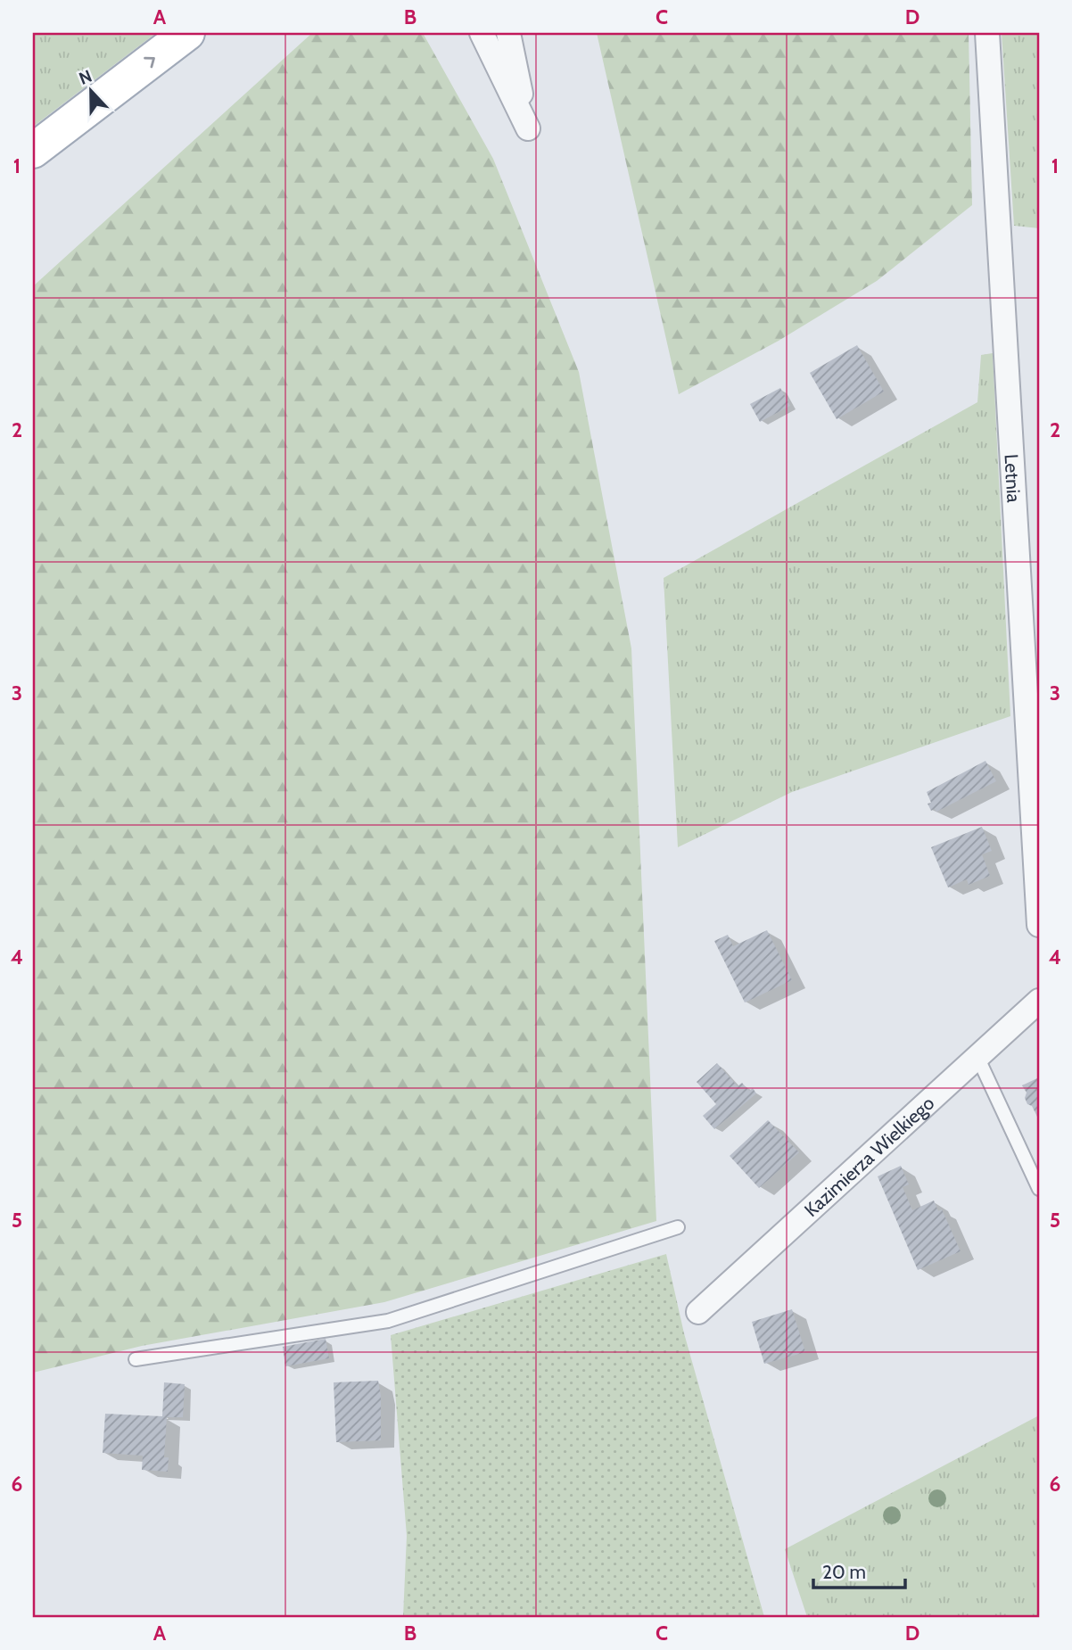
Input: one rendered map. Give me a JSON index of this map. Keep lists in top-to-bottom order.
{
  "streets": {
    "street": ["Letnia", "Kazimierza Wielkiego"]
  },
  "scale_bar": "20 m",
  "north": "top",
  "grid": {
    "columns": [
      "A",
      "B",
      "C",
      "D"
    ],
    "rows": [
      "1",
      "2",
      "3",
      "4",
      "5",
      "6"
    ]
  }
}
